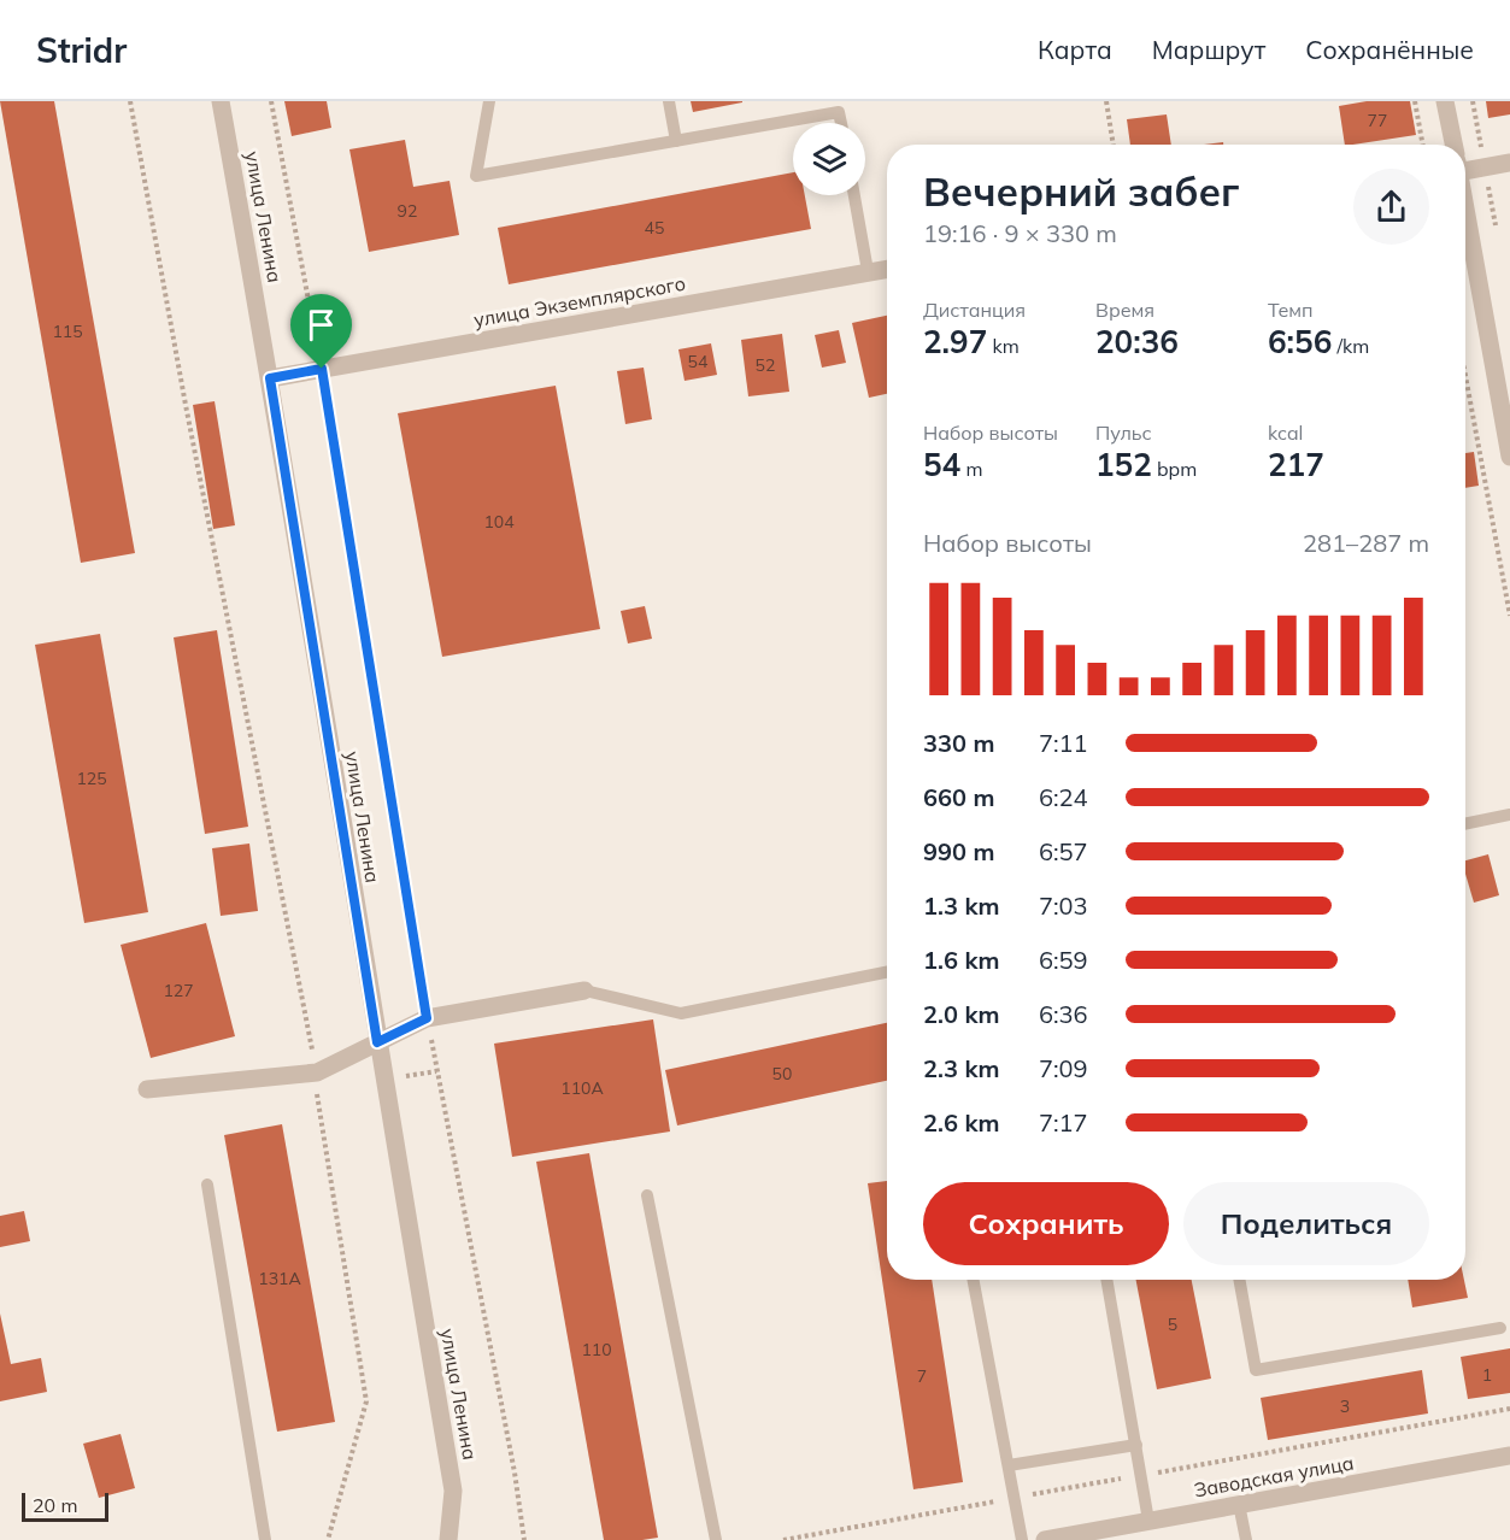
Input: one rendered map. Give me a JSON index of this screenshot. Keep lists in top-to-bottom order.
{
  "streets": {
    "street": ["улица Ленина", "улица Экземплярского", "Заводская улица"]
  },
  "crossings": [
    ["улица Ленина", "улица Экземплярского"]
  ],
  "house_numbers": [
    "77",
    "92",
    "45",
    "115",
    "54",
    "52",
    "104",
    "125",
    "127",
    "50",
    "110А",
    "131А",
    "5",
    "110",
    "1",
    "7",
    "3"
  ],
  "scale_bar": "20 m",
  "page": {
    "header": "Stridr",
    "nav": ["Карта", "Маршрут", "Сохранённые"],
    "heading": ["Вечерний забег", "19:16 · 9 × 330 m"],
    "stats": [
      ["Дистанция", "2.97 km"],
      ["Время", "20:36"],
      ["Темп", "6:56 /km"],
      ["Набор высоты", "54 m"],
      ["Пульс", "152 bpm"],
      ["kcal", "217"]
    ],
    "chart": ["Набор высоты", "281–287 m"],
    "list": [
      {
        "name": "330 m",
        "note": "7:11"
      },
      {
        "name": "660 m",
        "note": "6:24"
      },
      {
        "name": "990 m",
        "note": "6:57"
      },
      {
        "name": "1.3 km",
        "note": "7:03"
      },
      {
        "name": "1.6 km",
        "note": "6:59"
      },
      {
        "name": "2.0 km",
        "note": "6:36"
      },
      {
        "name": "2.3 km",
        "note": "7:09"
      },
      {
        "name": "2.6 km",
        "note": "7:17"
      }
    ],
    "buttons": ["Сохранить", "Поделиться"],
    "scale": "20 m"
  }
}
